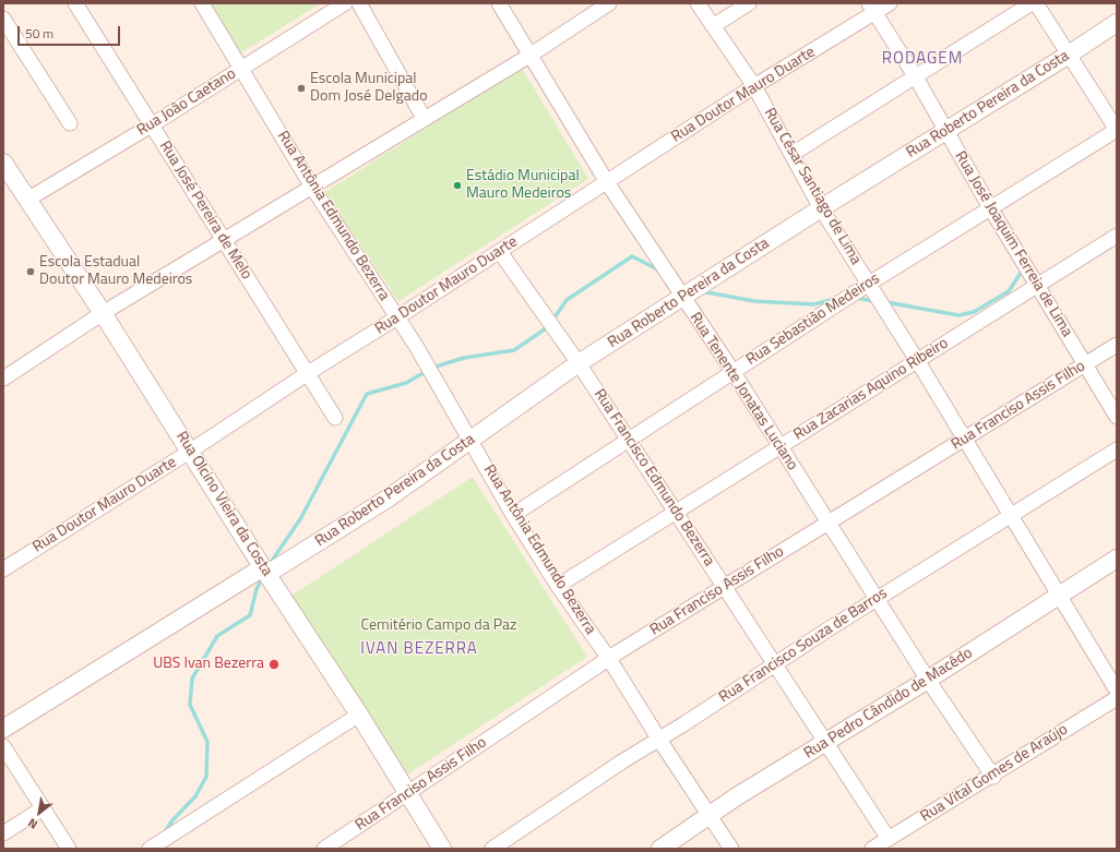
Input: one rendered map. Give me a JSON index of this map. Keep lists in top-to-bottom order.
{
  "streets": {
    "street": [
      "Rua Doutor Mauro Duarte",
      "Rua João Caetano",
      "Rua Roberto Pereira da Costa",
      "Rua César Santiago de Lima",
      "Rua José Pereira de Melo",
      "Rua Antônia Edmundo Bezerra",
      "Rua José Joaquim Ferreia de Lima",
      "Rua Sebastião Medeiros",
      "Rua Zacarias Aquino Ribeiro",
      "Rua Tenente Jonatas Luciano",
      "Rua Franciso Assis Filho",
      "Rua Francisco Edmundo Bezerra",
      "Rua Olcino Vieira da Costa",
      "Rua Francisco Souza de Barros",
      "Rua Pedro Cândido de Macêdo",
      "Rua Vital Gomes de Araújo"
    ]
  },
  "crossings": [
    ["Rua Doutor Mauro Duarte", "Rua César Santiago de Lima"],
    ["Rua Doutor Mauro Duarte", "Rua José Pereira de Melo"],
    ["Rua Doutor Mauro Duarte", "Rua Antônia Edmundo Bezerra"],
    ["Rua Doutor Mauro Duarte", "Rua José Joaquim Ferreia de Lima"],
    ["Rua Doutor Mauro Duarte", "Rua Tenente Jonatas Luciano"],
    ["Rua Doutor Mauro Duarte", "Rua Francisco Edmundo Bezerra"],
    ["Rua Doutor Mauro Duarte", "Rua Olcino Vieira da Costa"],
    ["Rua João Caetano", "Rua José Pereira de Melo"],
    ["Rua João Caetano", "Rua Antônia Edmundo Bezerra"],
    ["Rua João Caetano", "Rua Olcino Vieira da Costa"],
    ["Rua Roberto Pereira da Costa", "Rua César Santiago de Lima"],
    ["Rua Roberto Pereira da Costa", "Rua Antônia Edmundo Bezerra"],
    ["Rua Roberto Pereira da Costa", "Rua José Joaquim Ferreia de Lima"],
    ["Rua Roberto Pereira da Costa", "Rua Tenente Jonatas Luciano"],
    ["Rua Roberto Pereira da Costa", "Rua Francisco Edmundo Bezerra"],
    ["Rua Roberto Pereira da Costa", "Rua Olcino Vieira da Costa"],
    ["Rua César Santiago de Lima", "Rua Sebastião Medeiros"],
    ["Rua César Santiago de Lima", "Rua Zacarias Aquino Ribeiro"],
    ["Rua César Santiago de Lima", "Rua Franciso Assis Filho"],
    ["Rua César Santiago de Lima", "Rua Francisco Souza de Barros"],
    ["Rua César Santiago de Lima", "Rua Pedro Cândido de Macêdo"],
    ["Rua Antônia Edmundo Bezerra", "Rua Sebastião Medeiros"],
    ["Rua Antônia Edmundo Bezerra", "Rua Zacarias Aquino Ribeiro"],
    ["Rua Antônia Edmundo Bezerra", "Rua Franciso Assis Filho"],
    ["Rua Antônia Edmundo Bezerra", "Rua Francisco Souza de Barros"],
    ["Rua Antônia Edmundo Bezerra", "Rua Pedro Cândido de Macêdo"],
    ["Rua José Joaquim Ferreia de Lima", "Rua Sebastião Medeiros"],
    ["Rua José Joaquim Ferreia de Lima", "Rua Zacarias Aquino Ribeiro"],
    ["Rua José Joaquim Ferreia de Lima", "Rua Franciso Assis Filho"],
    ["Rua Sebastião Medeiros", "Rua Tenente Jonatas Luciano"],
    ["Rua Sebastião Medeiros", "Rua Francisco Edmundo Bezerra"],
    ["Rua Zacarias Aquino Ribeiro", "Rua Tenente Jonatas Luciano"],
    ["Rua Zacarias Aquino Ribeiro", "Rua Francisco Edmundo Bezerra"],
    ["Rua Tenente Jonatas Luciano", "Rua Franciso Assis Filho"],
    ["Rua Tenente Jonatas Luciano", "Rua Francisco Souza de Barros"],
    ["Rua Tenente Jonatas Luciano", "Rua Pedro Cândido de Macêdo"],
    ["Rua Tenente Jonatas Luciano", "Rua Vital Gomes de Araújo"],
    ["Rua Franciso Assis Filho", "Rua Francisco Edmundo Bezerra"],
    ["Rua Franciso Assis Filho", "Rua Olcino Vieira da Costa"],
    ["Rua Francisco Edmundo Bezerra", "Rua Francisco Souza de Barros"],
    ["Rua Francisco Edmundo Bezerra", "Rua Pedro Cândido de Macêdo"],
    ["Rua Francisco Edmundo Bezerra", "Rua Vital Gomes de Araújo"]
  ],
  "districts": ["RODAGEM", "IVAN BEZERRA"],
  "parks": ["Cemitério Campo da Paz"],
  "places": [
    "Escola Municipal Dom José Delgado",
    "Estádio Municipal Mauro Medeiros",
    "Escola Estadual Doutor Mauro Medeiros",
    "UBS Ivan Bezerra"
  ],
  "scale_bar": "50 m",
  "north": "bottom left"
}
